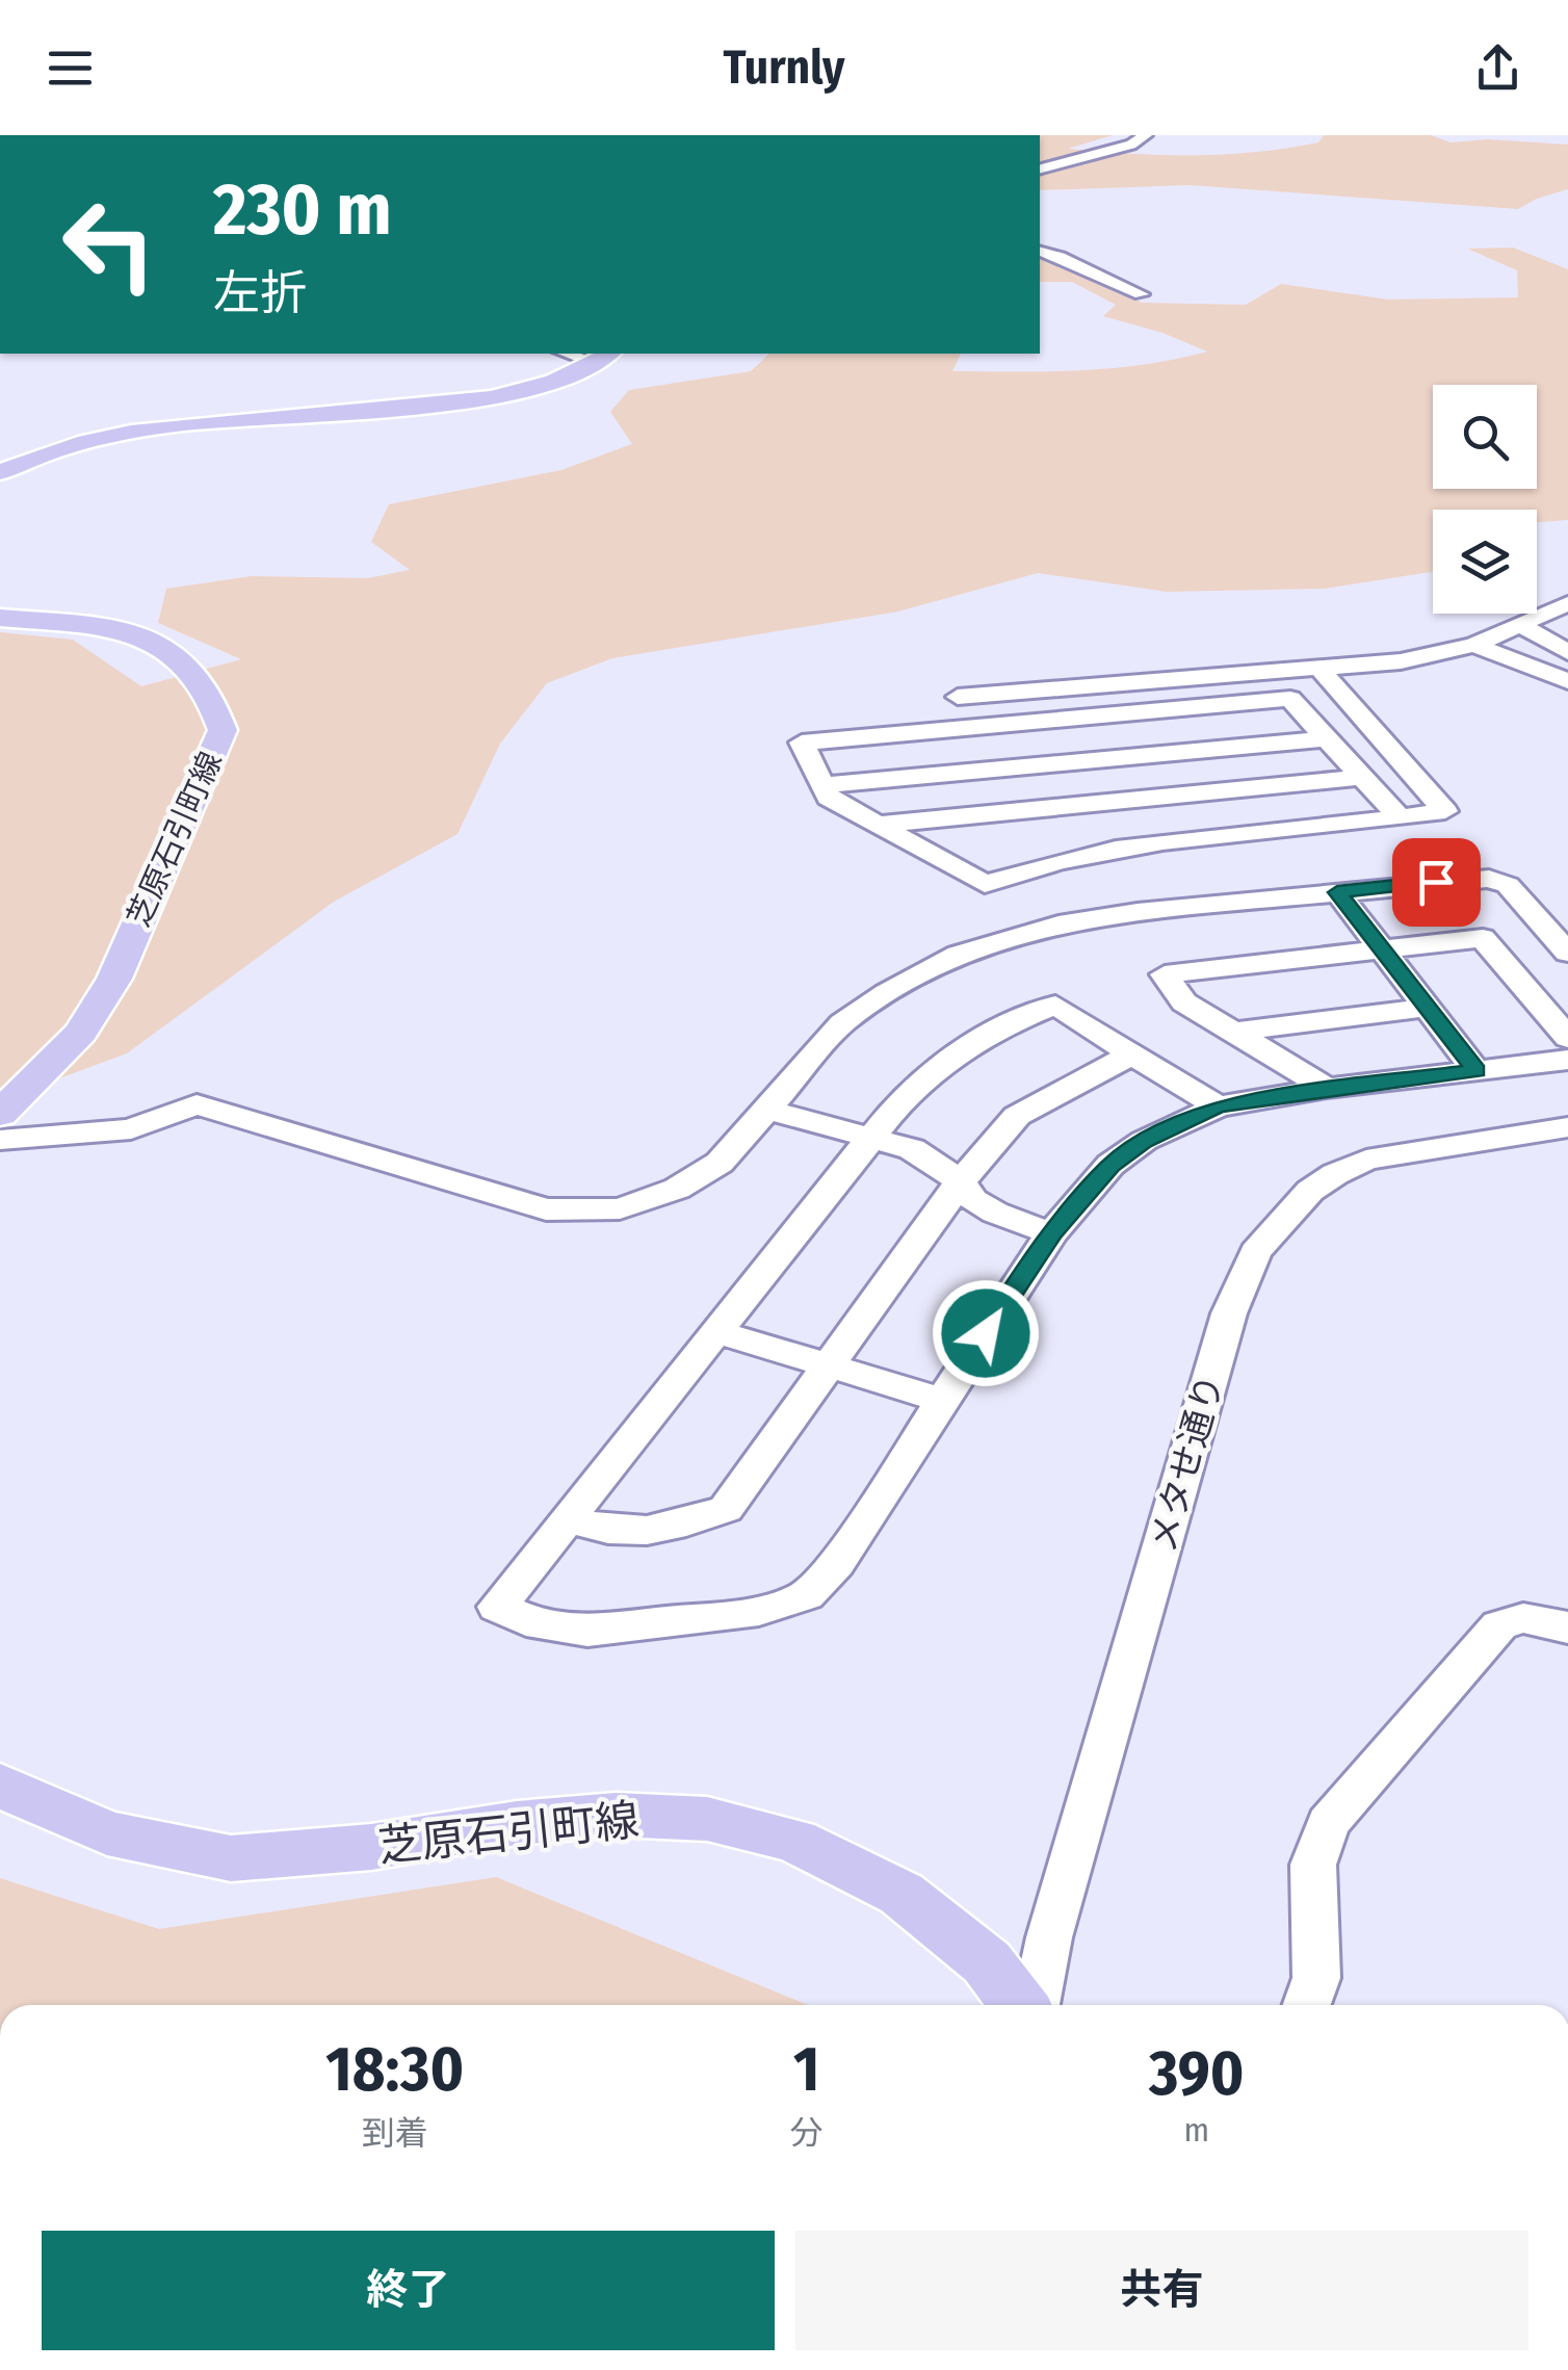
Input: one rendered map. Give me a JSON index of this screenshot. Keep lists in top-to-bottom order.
{
  "streets": {
    "main road": ["芝原石引町線"],
    "street": ["メタせ通り"]
  },
  "page": {
    "header": "Turnly",
    "turn": ["230 m", "左折"],
    "eta": [
      "18:30",
      "到着",
      "1",
      "分",
      "390",
      "m"
    ],
    "buttons": ["終了", "共有"]
  }
}
